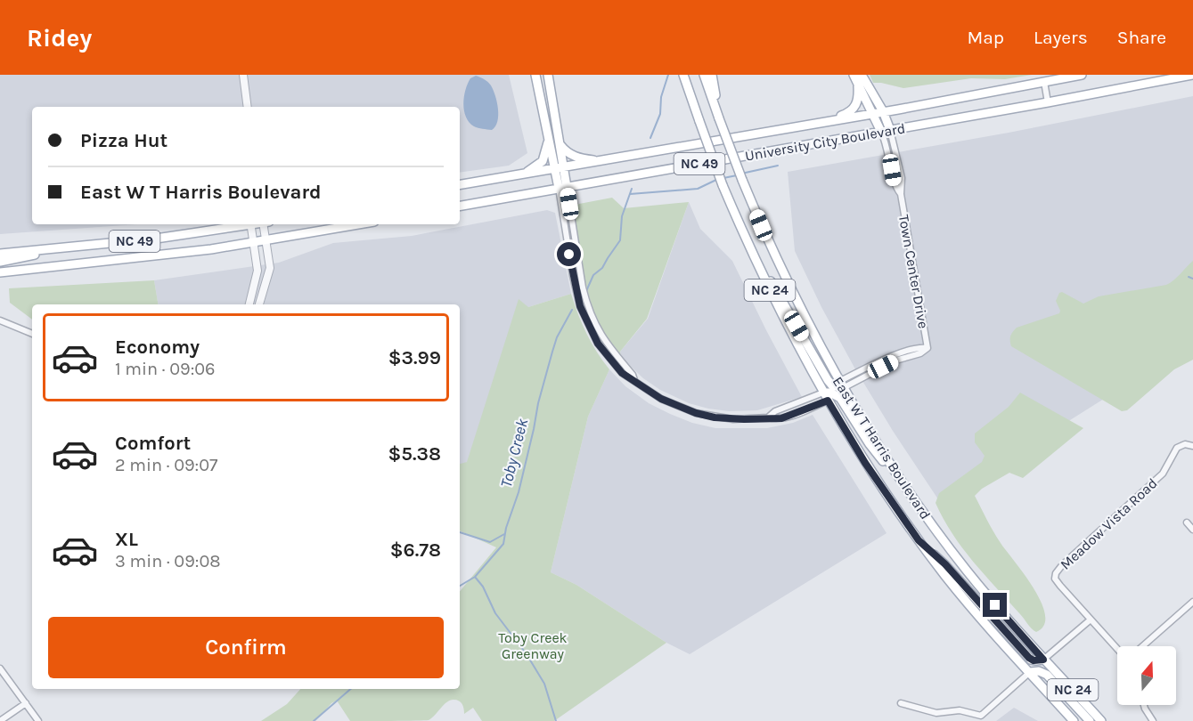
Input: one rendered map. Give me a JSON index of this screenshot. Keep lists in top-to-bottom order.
{
  "streets": {
    "main road": [
      "University City Boulevard",
      "NC 49",
      "NC 24",
      "East W T Harris Boulevard"
    ],
    "street": ["Town Center Drive", "Meadow Vista Road"]
  },
  "crossings": [
    ["University City Boulevard", "Town Center Drive"],
    ["Town Center Drive", "East W T Harris Boulevard"]
  ],
  "water": ["Toby Creek"],
  "parks": ["Toby Creek Greenway"],
  "north": "top",
  "page": {
    "header": "Ridey",
    "nav": ["Map", "Layers", "Share"],
    "banner": ["Pizza Hut", "East W T Harris Boulevard"],
    "list": [
      {
        "name": "Economy",
        "note": "1 min · 09:06",
        "value": "$3.99"
      },
      {
        "name": "Comfort",
        "note": "2 min · 09:07",
        "value": "$5.38"
      },
      {
        "name": "XL",
        "note": "3 min · 09:08",
        "value": "$6.78"
      }
    ],
    "buttons": "Confirm"
  }
}
